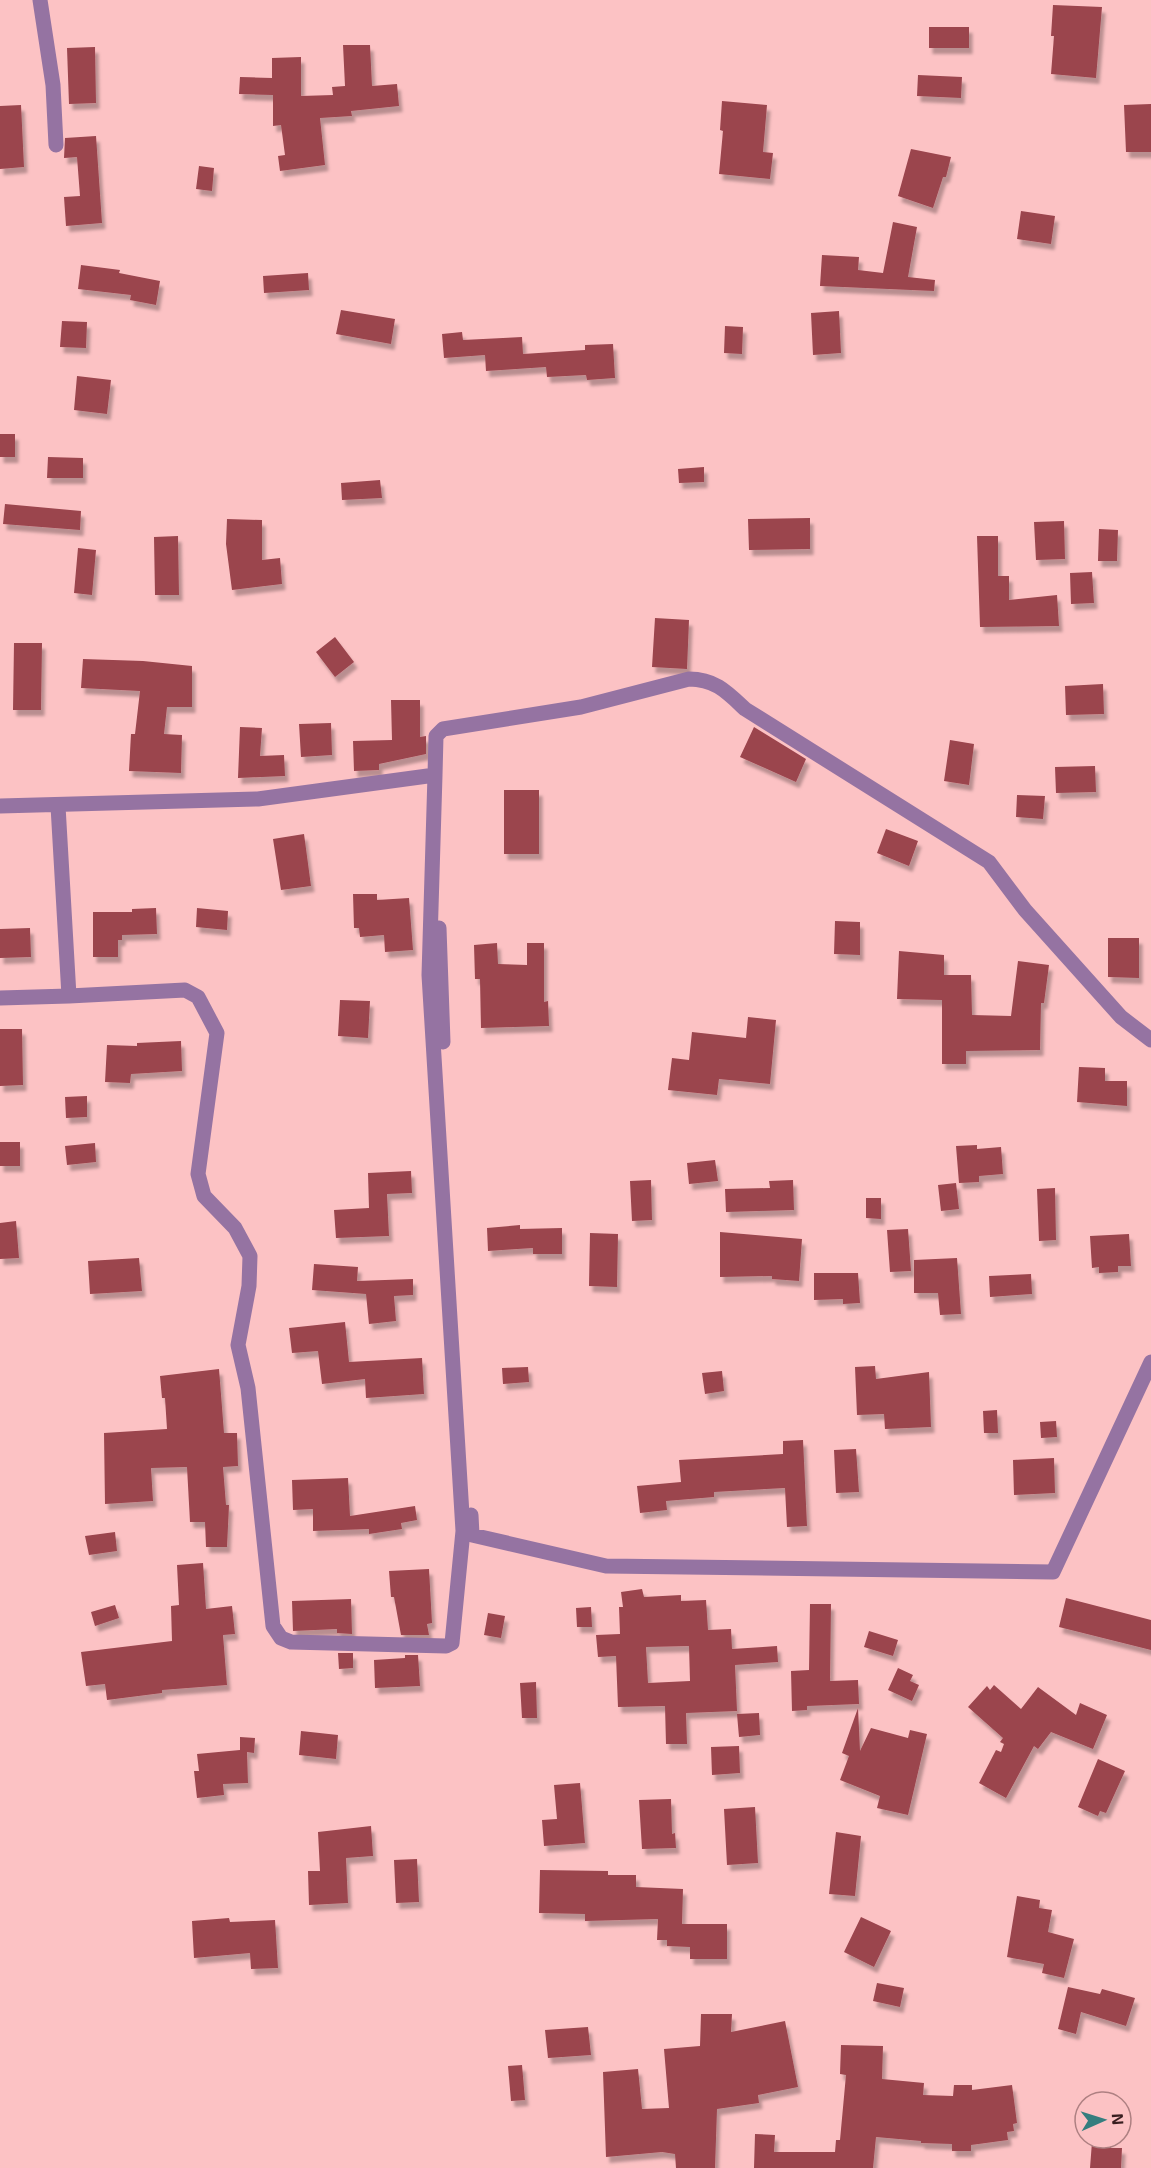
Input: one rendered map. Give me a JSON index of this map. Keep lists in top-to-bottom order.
{
  "north": "right"
}
